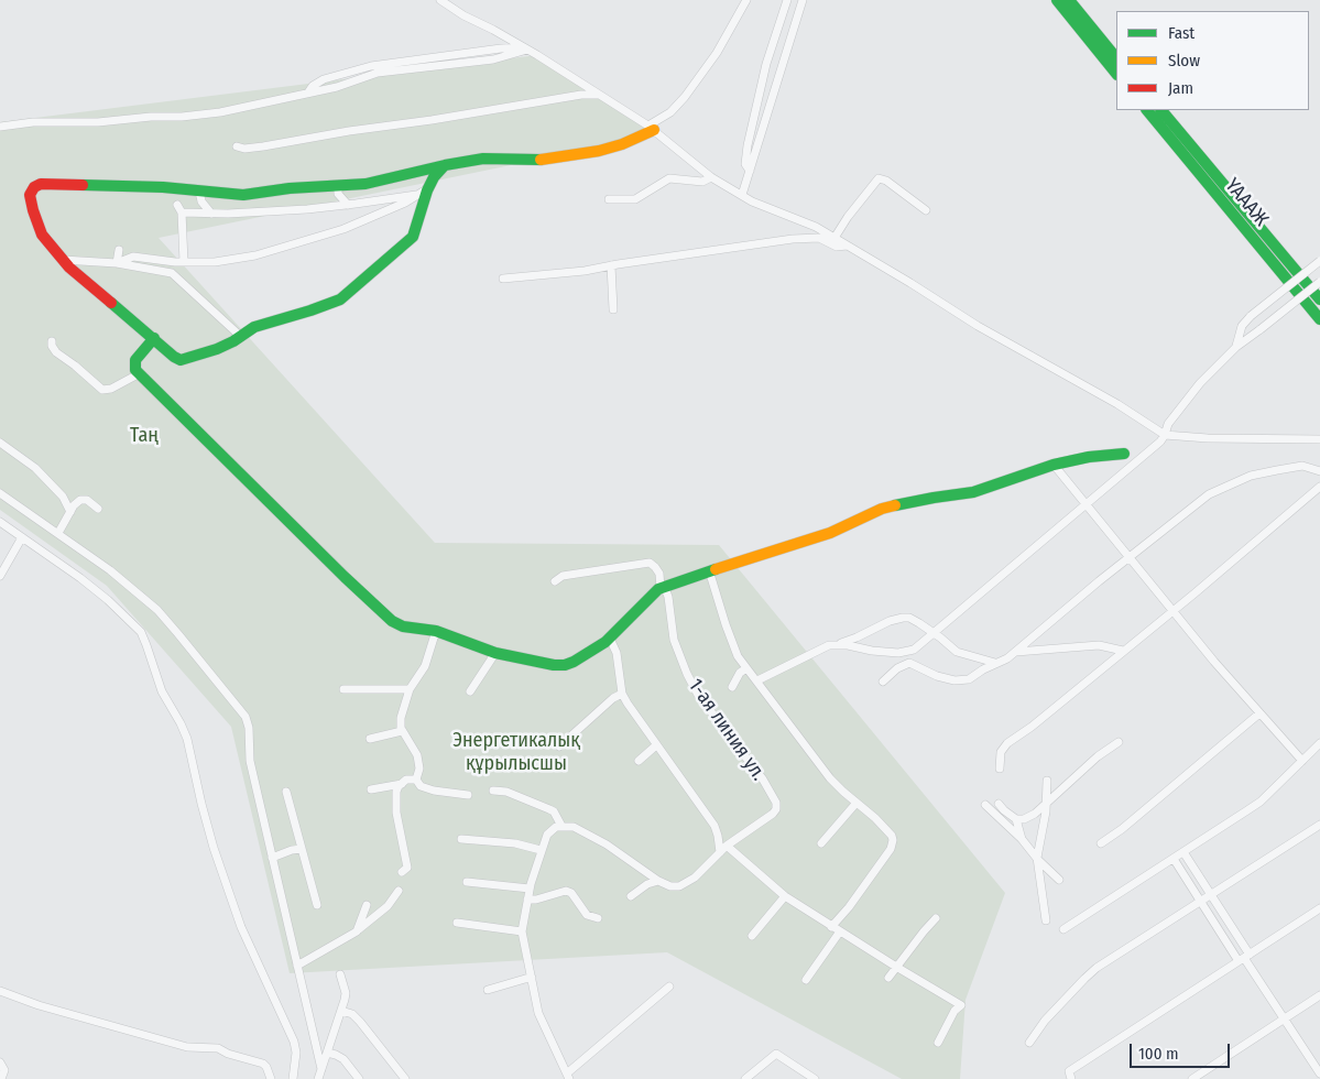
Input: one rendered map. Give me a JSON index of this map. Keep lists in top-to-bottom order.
{
  "streets": {
    "main road": ["ҮАААЖ"],
    "street": ["1-ая линия ул."]
  },
  "parks": ["Таң", "Энергетикалық құрылысшы"],
  "legend": ["Fast", "Slow", "Jam"],
  "scale_bar": "100 m"
}
